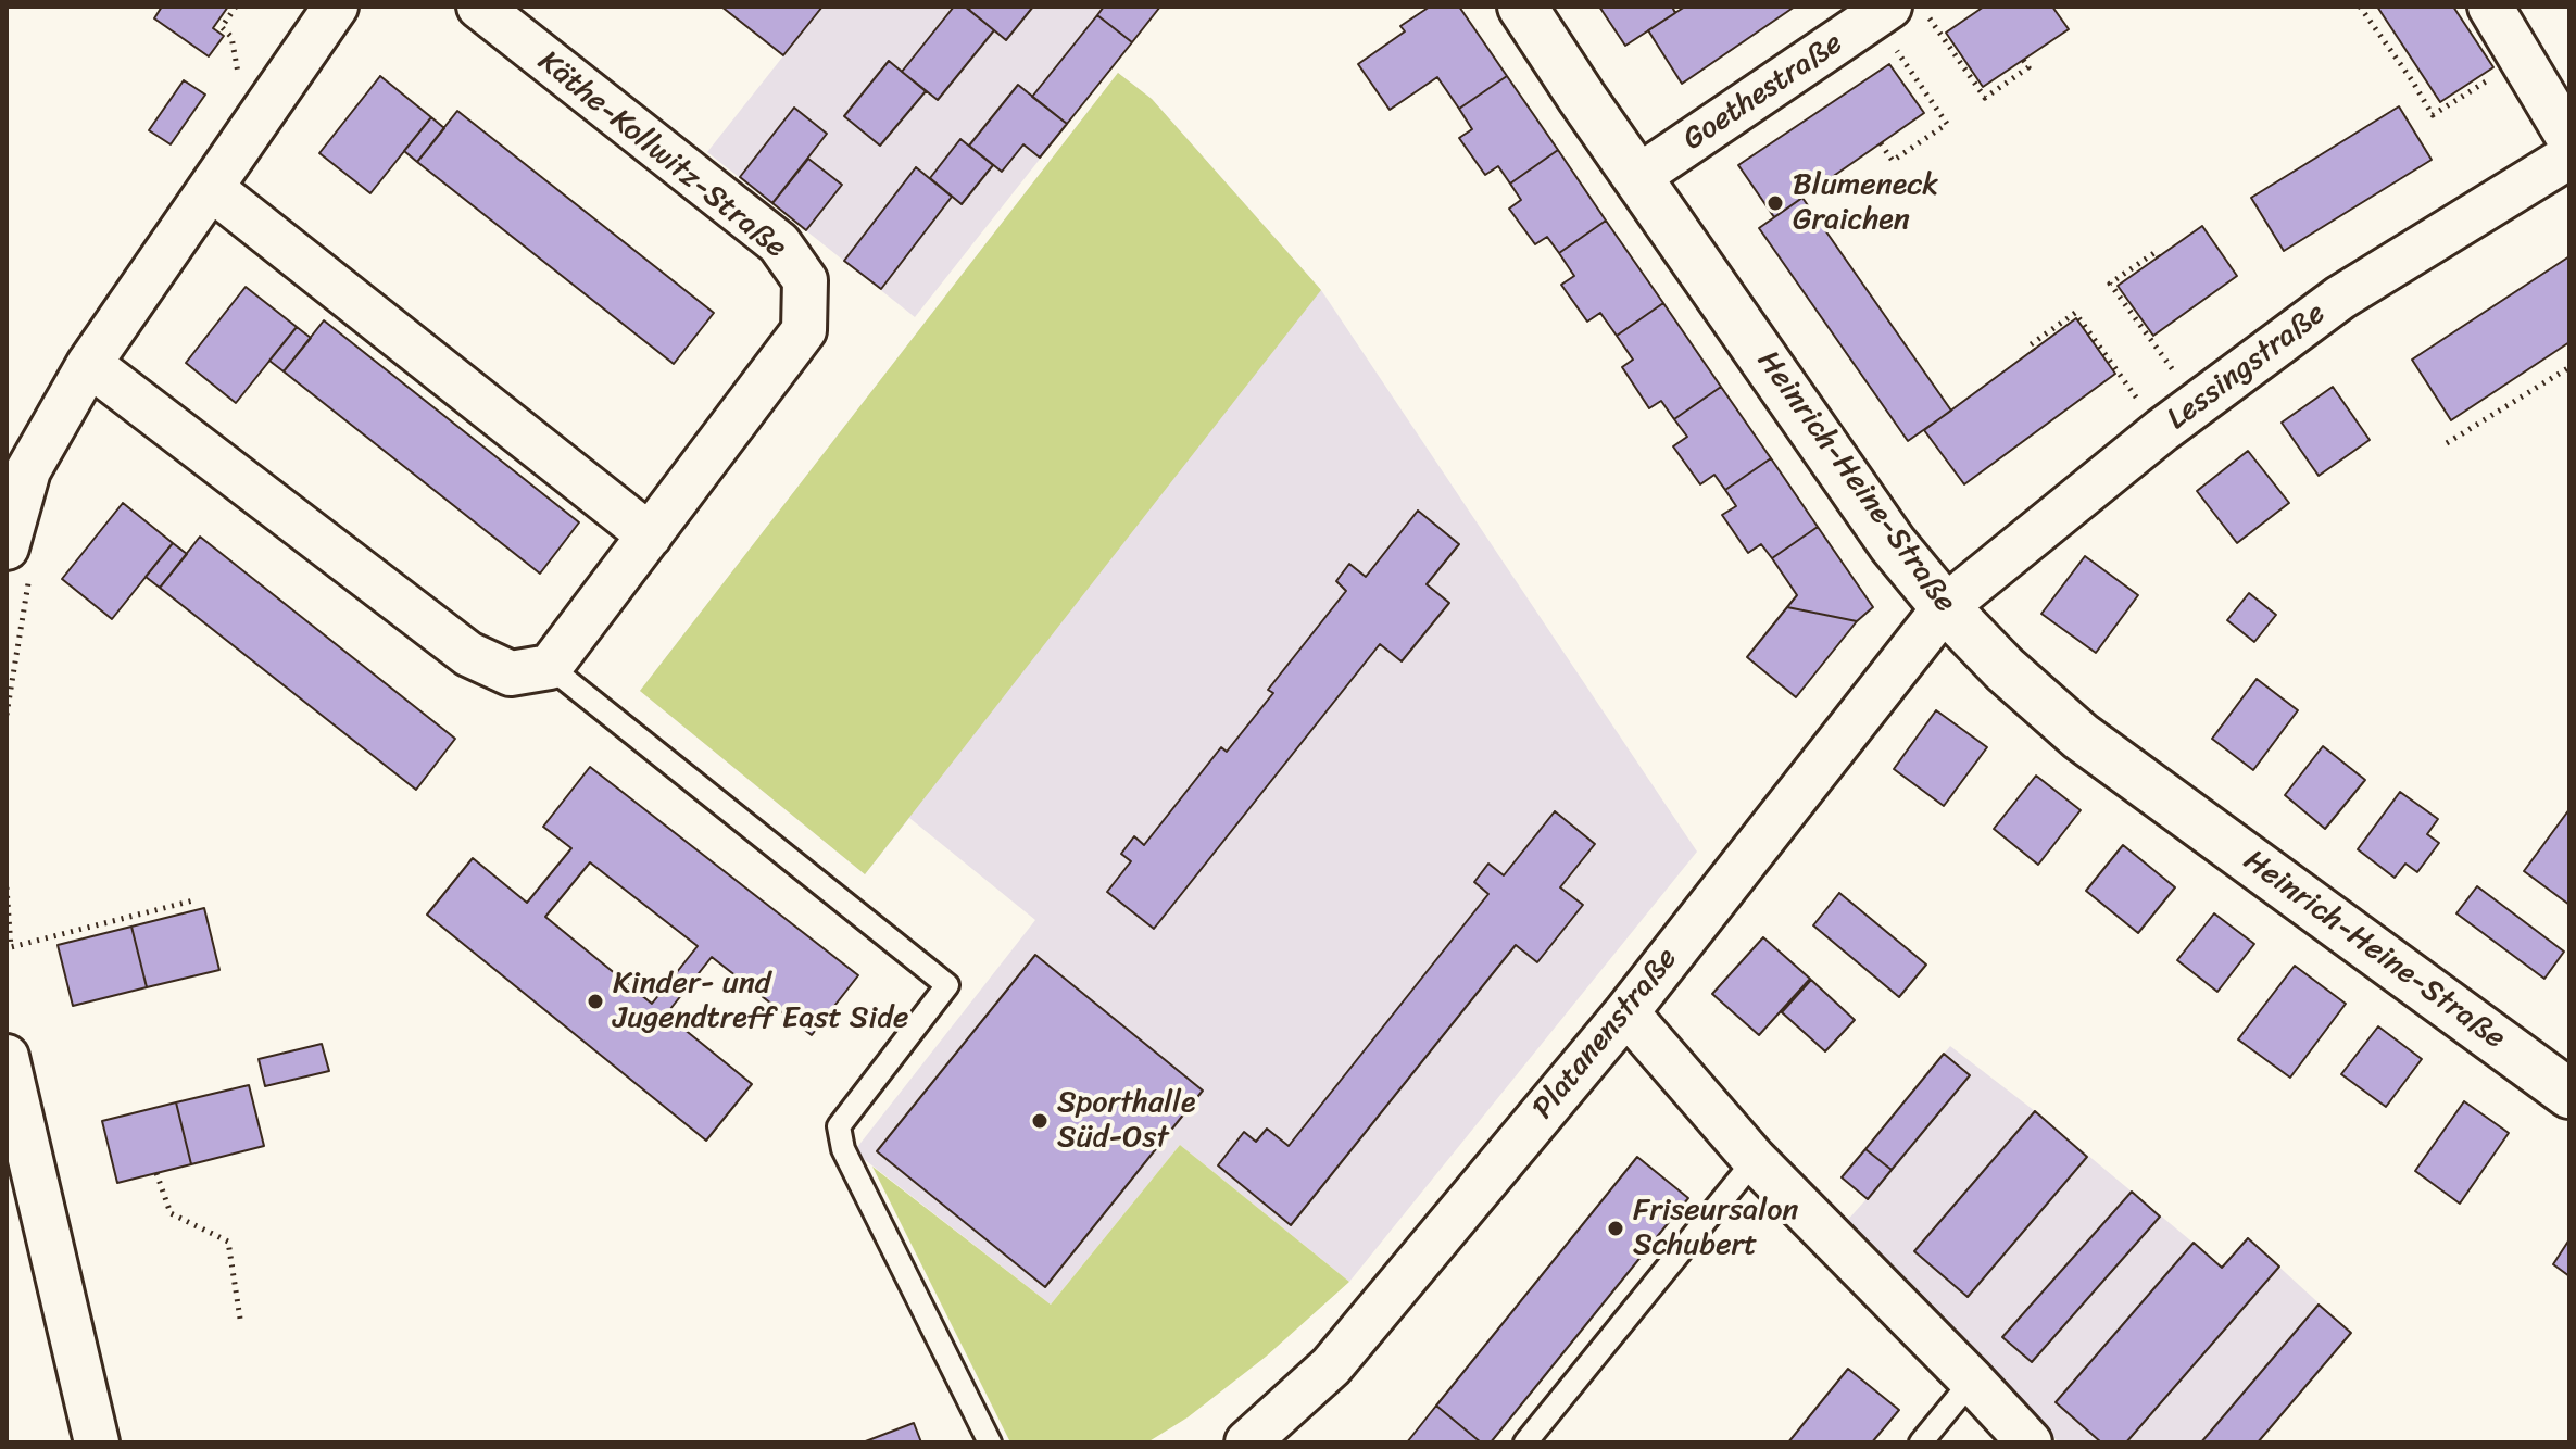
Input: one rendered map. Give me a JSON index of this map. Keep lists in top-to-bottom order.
{
  "streets": {
    "street": [
      "Goethestraße",
      "Käthe-Kollwitz-Straße",
      "Lessingstraße",
      "Heinrich-Heine-Straße",
      "Platanenstraße"
    ]
  },
  "crossings": [
    ["Goethestraße", "Heinrich-Heine-Straße"],
    ["Lessingstraße", "Heinrich-Heine-Straße"],
    ["Lessingstraße", "Platanenstraße"],
    ["Heinrich-Heine-Straße", "Platanenstraße"]
  ],
  "places": [
    "Blumeneck Graichen",
    "Kinder- und Jugendtreff East Side",
    "Sporthalle Süd-Ost",
    "Friseursalon Schubert"
  ]
}
